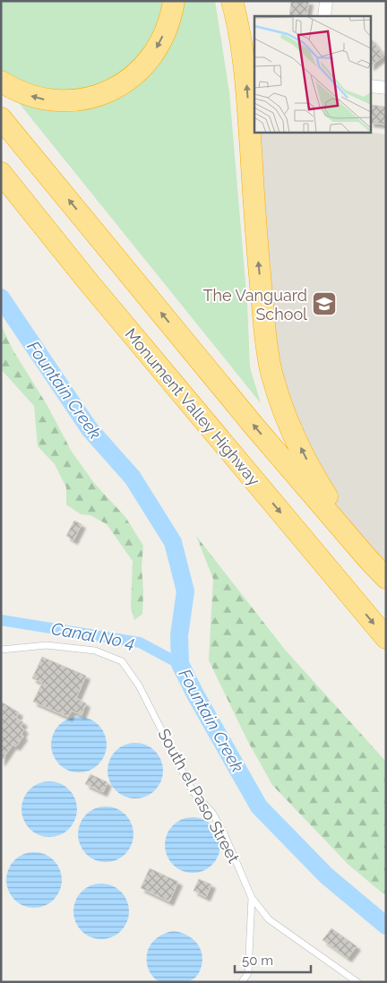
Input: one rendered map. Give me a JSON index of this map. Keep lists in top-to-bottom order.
{
  "streets": {
    "highway": ["Monument Valley Highway"],
    "lane": ["South el Paso Street"]
  },
  "water": ["Fountain Creek", "Canal No 4"],
  "places": {
    "school or university": ["The Vanguard School"]
  },
  "scale_bar": "50 m"
}
